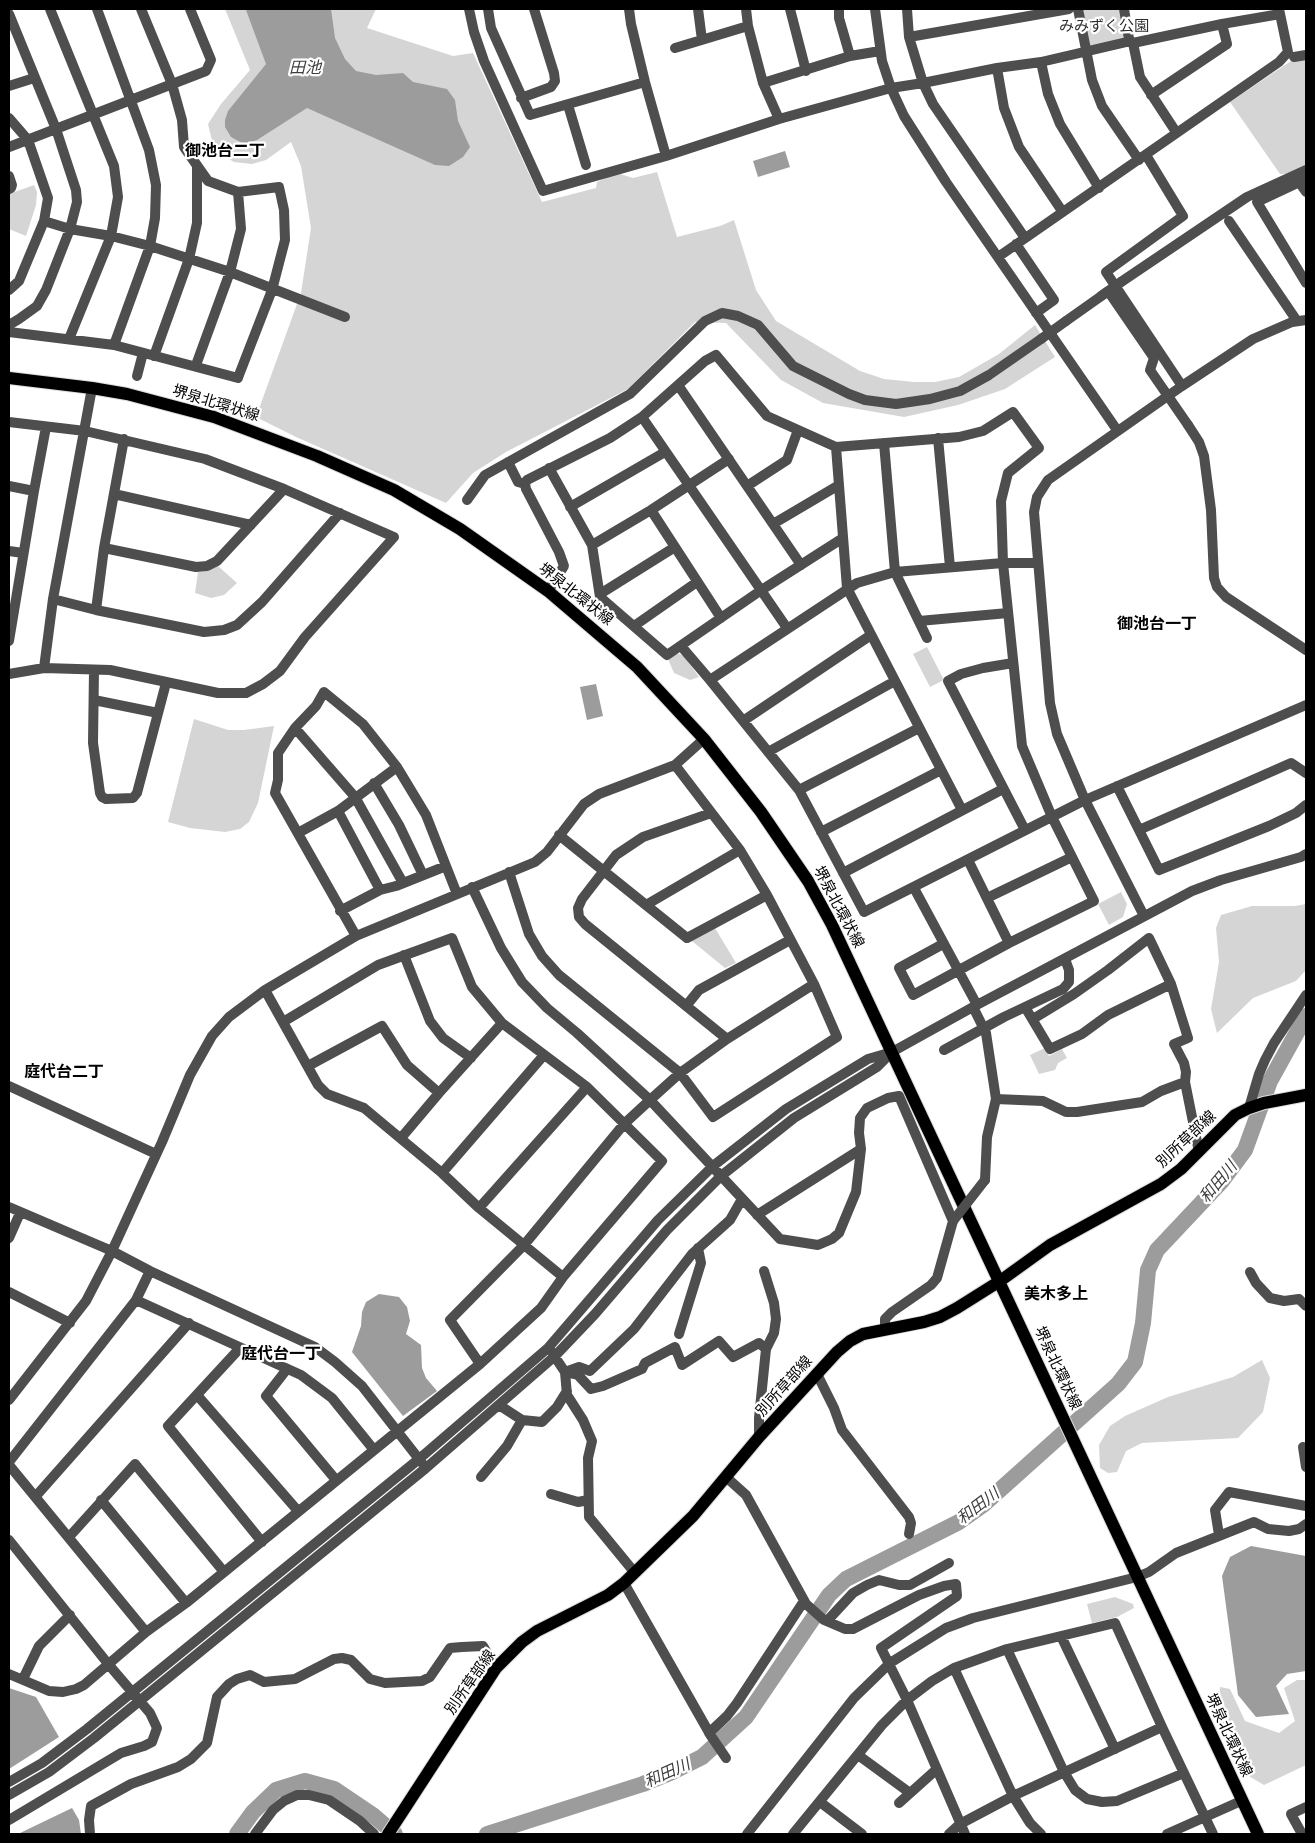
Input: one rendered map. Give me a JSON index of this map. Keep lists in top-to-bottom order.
{
  "streets": {
    "main road": ["堺泉北環状線", "別所草部線"]
  },
  "crossings": [
    ["堺泉北環状線", "別所草部線"]
  ],
  "districts": [
    "御池台二丁",
    "御池台一丁",
    "庭代台二丁",
    "美木多上",
    "庭代台一丁"
  ],
  "water": ["田池", "和田川"],
  "parks": ["みみずく公園"]
}
